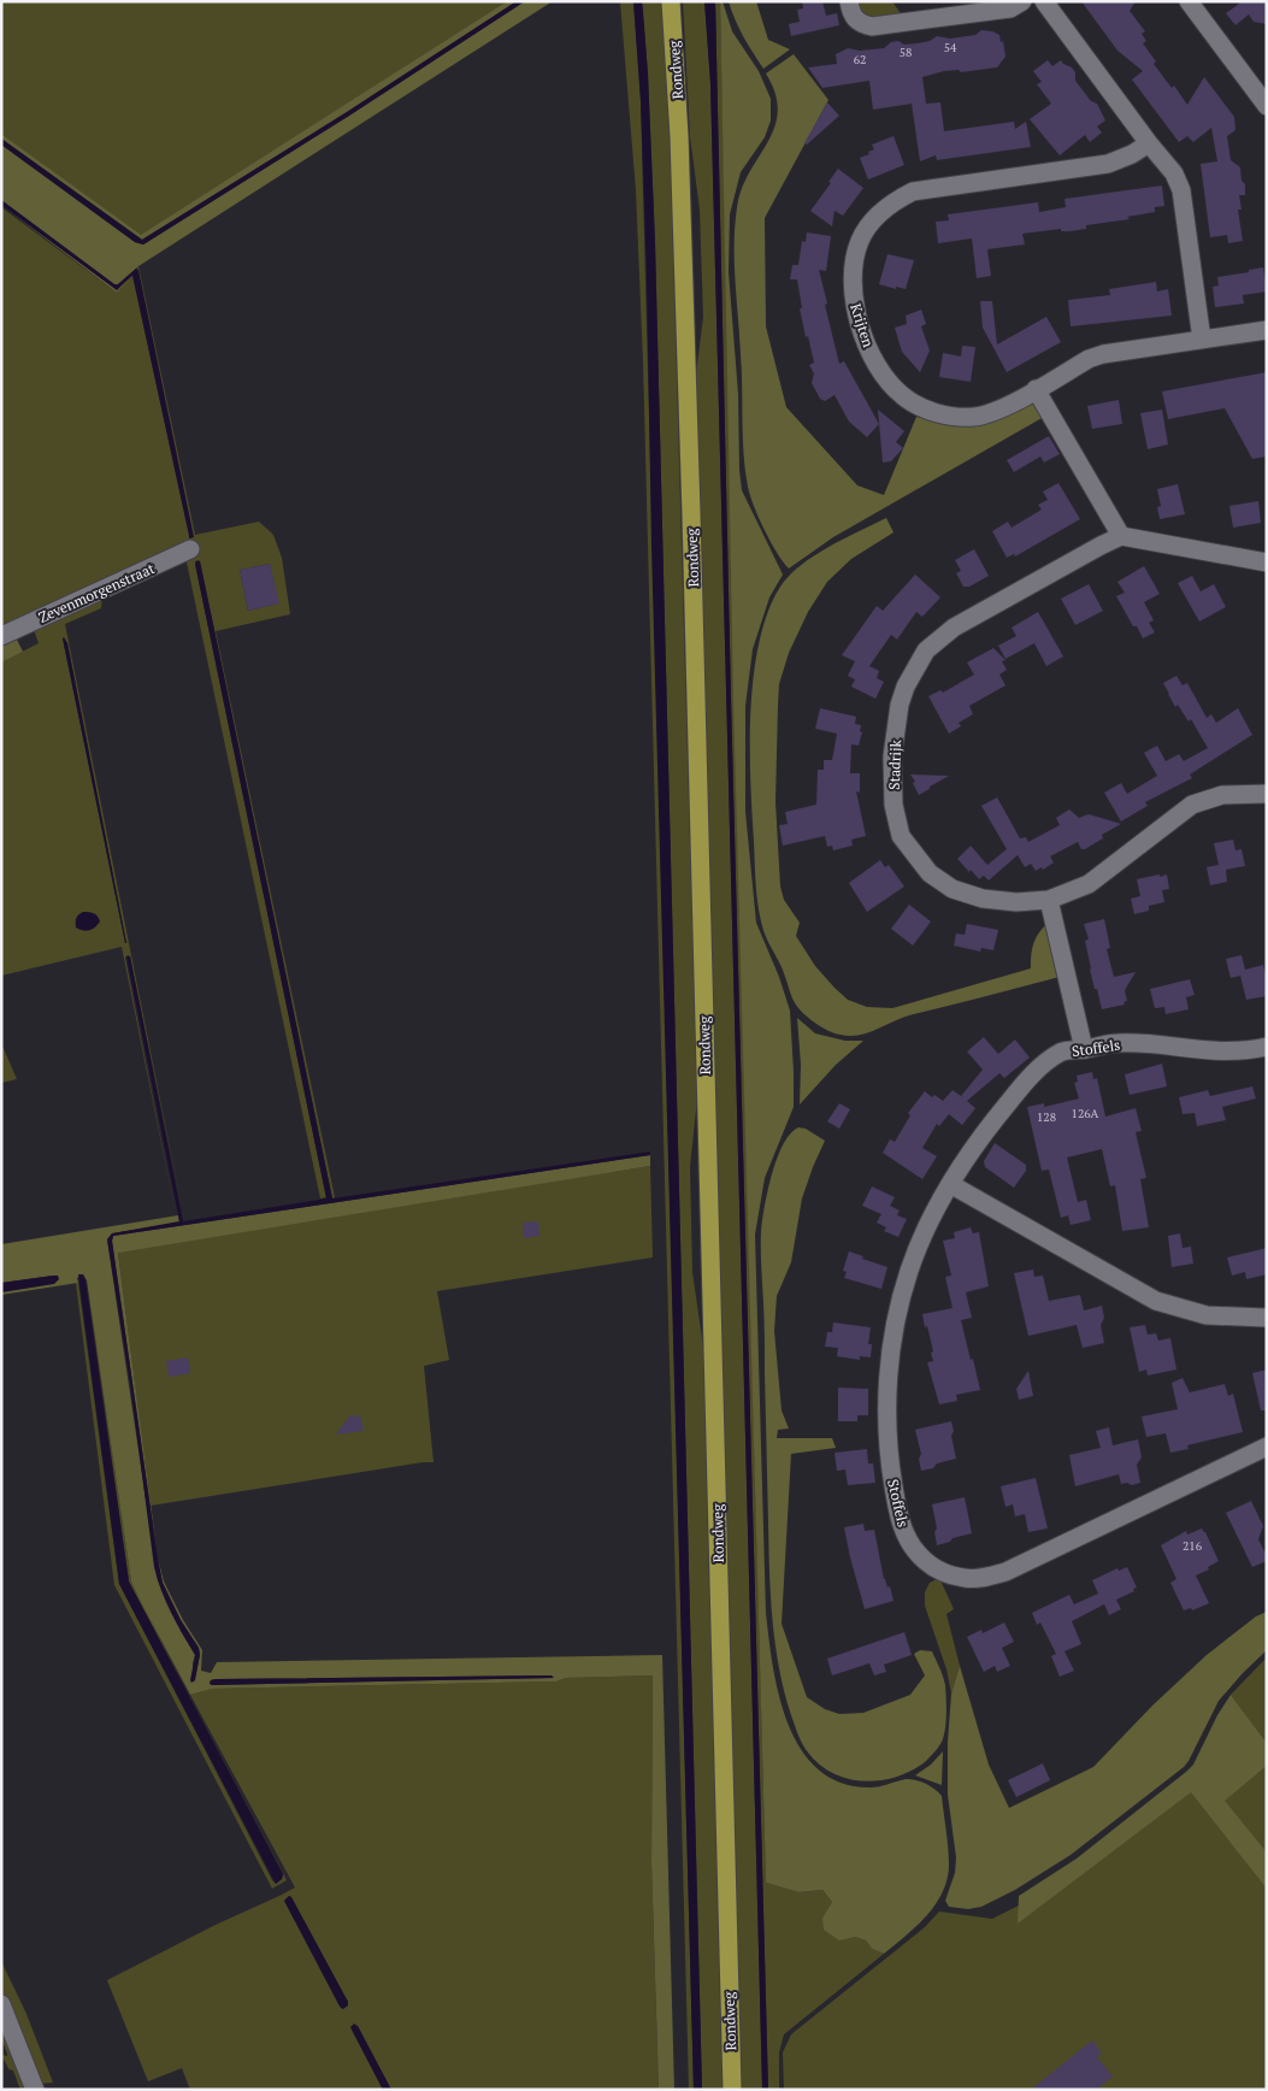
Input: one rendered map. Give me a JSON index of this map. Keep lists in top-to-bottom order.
{
  "streets": {
    "main road": ["Rondweg"],
    "street": [
      "Krijten",
      "Zevenmorgenstraat",
      "Stadrijk",
      "Stoffels"
    ]
  },
  "house_numbers": [
    "54",
    "58",
    "62",
    "126A",
    "128",
    "216"
  ]
}
